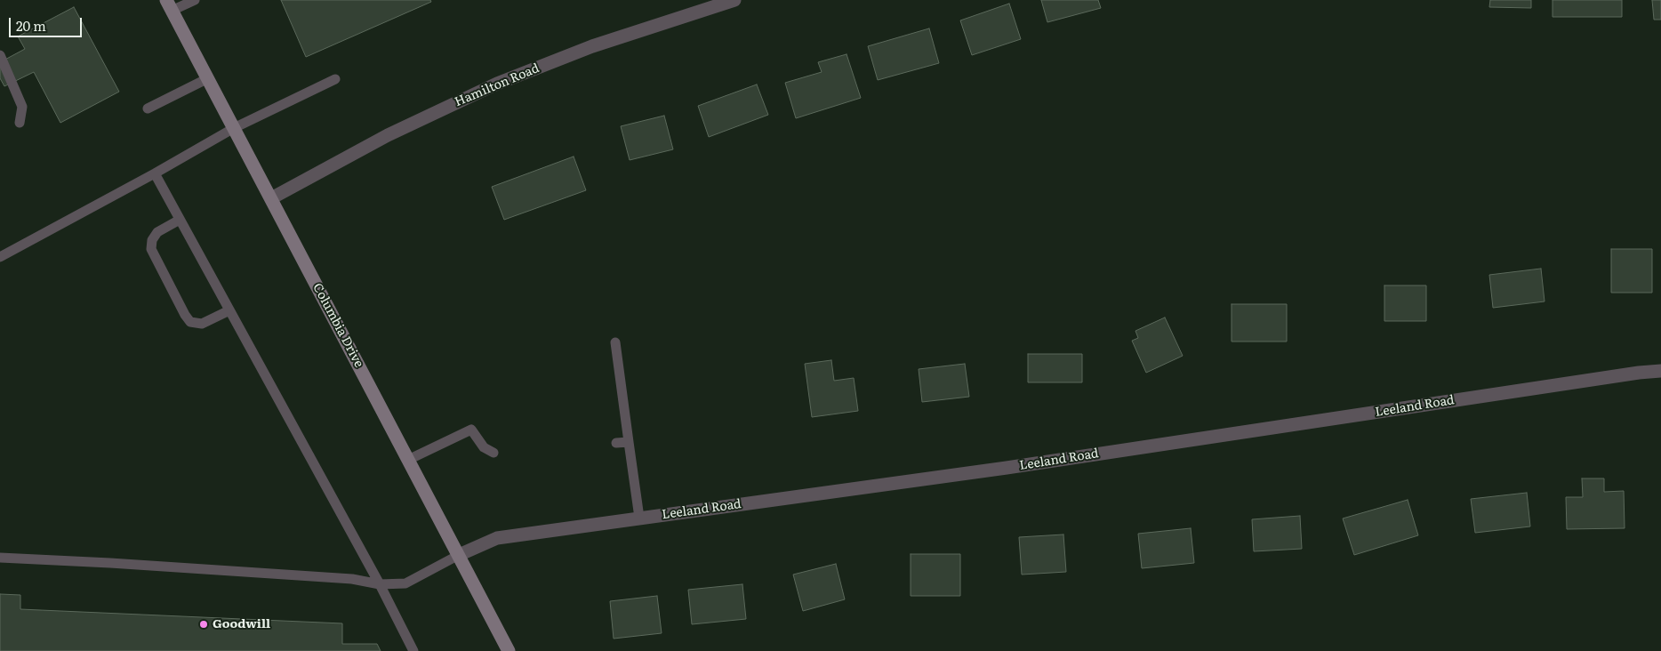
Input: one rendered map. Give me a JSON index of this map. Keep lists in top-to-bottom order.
{
  "streets": {
    "main road": ["Columbia Drive"],
    "street": ["Hamilton Road", "Leeland Road"]
  },
  "crossings": [
    ["Hamilton Road", "Columbia Drive"],
    ["Columbia Drive", "Leeland Road"]
  ],
  "places": ["Goodwill"],
  "scale_bar": "20 m"
}
